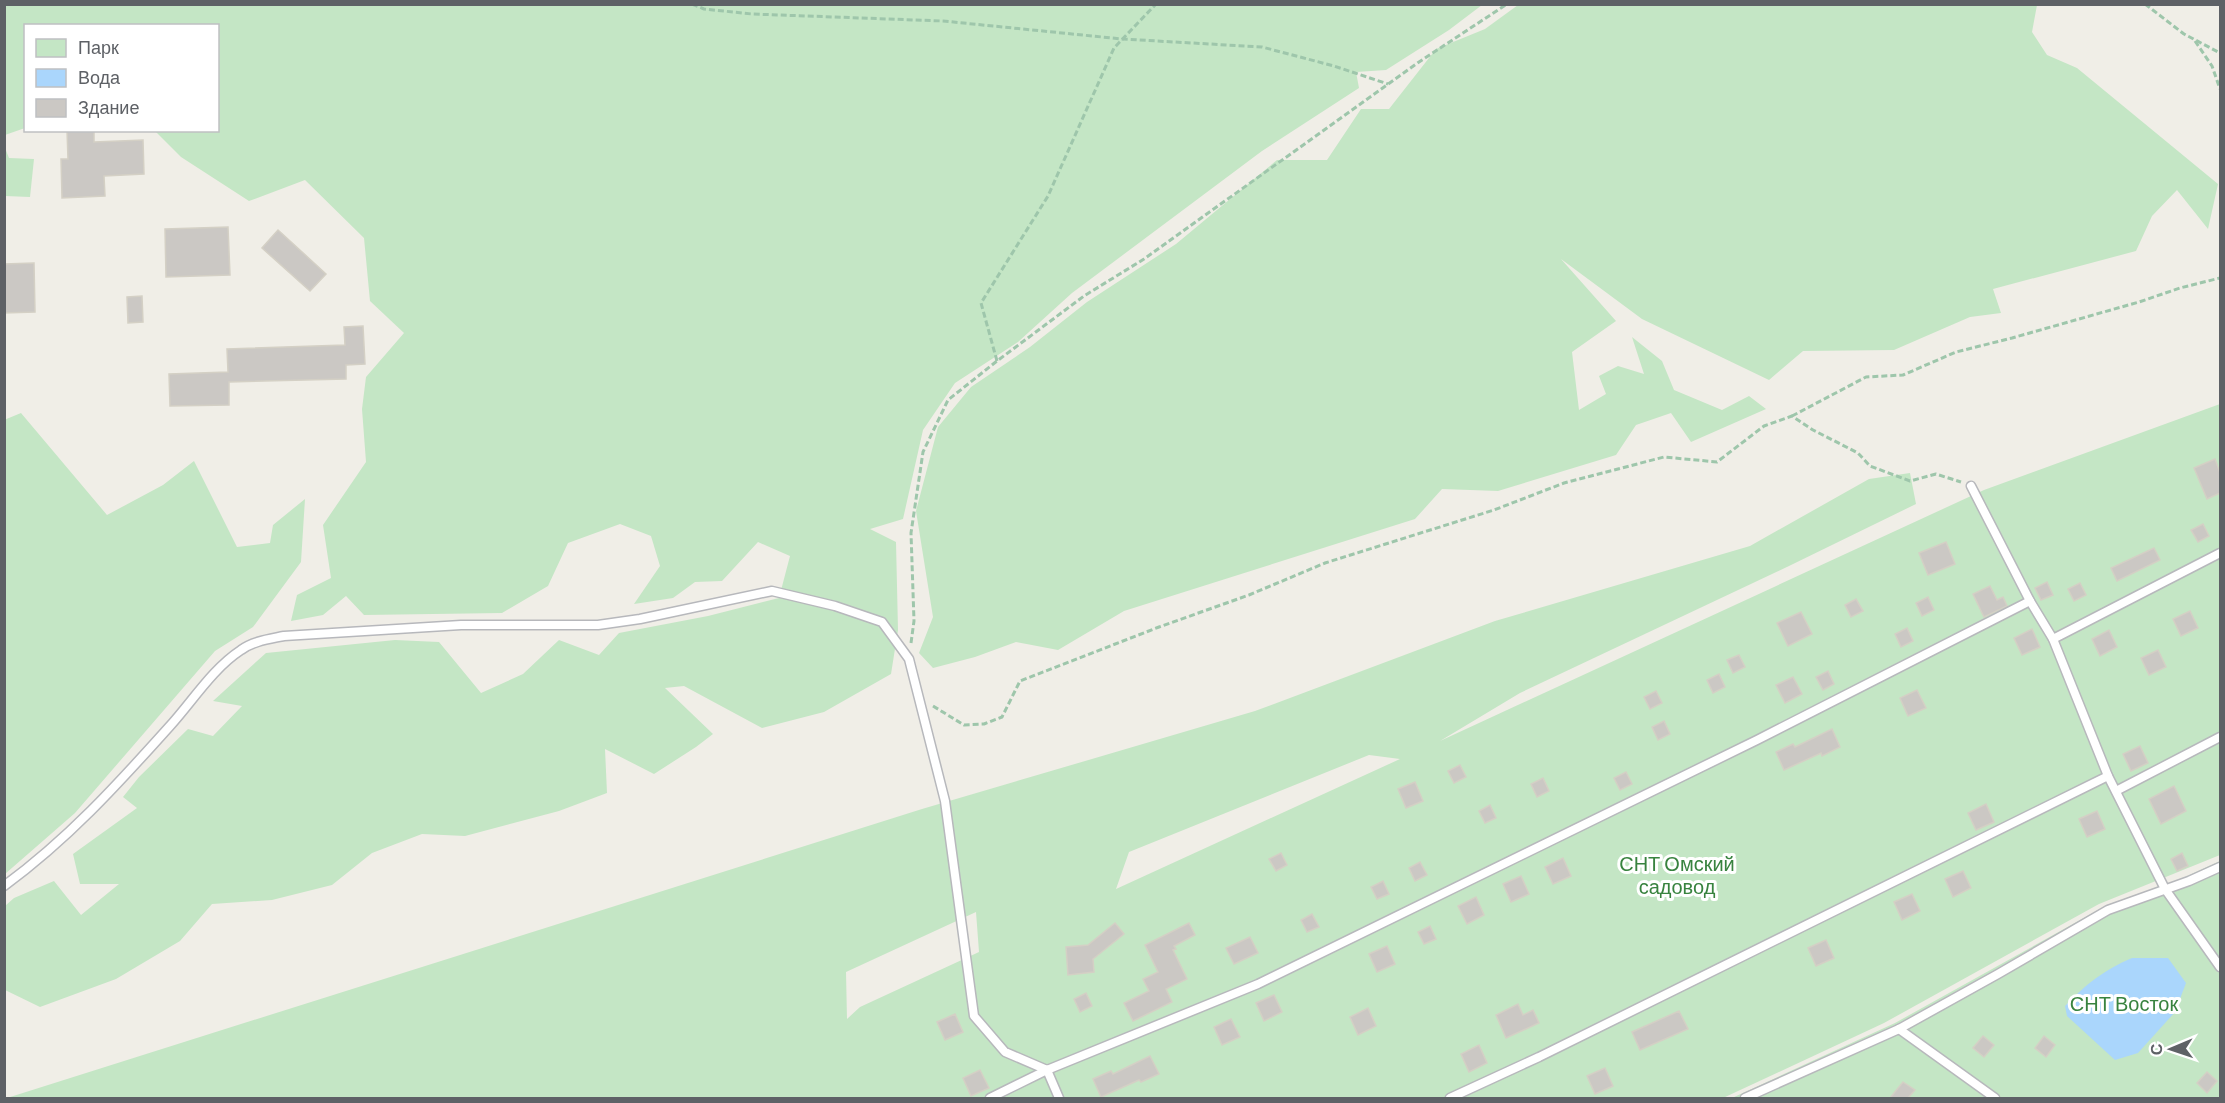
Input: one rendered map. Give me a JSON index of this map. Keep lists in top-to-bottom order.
{
  "parks": ["СНТ Омский садовод", "СНТ Восток"],
  "legend": ["Парк", "Вода", "Здание"],
  "north": "left"
}
